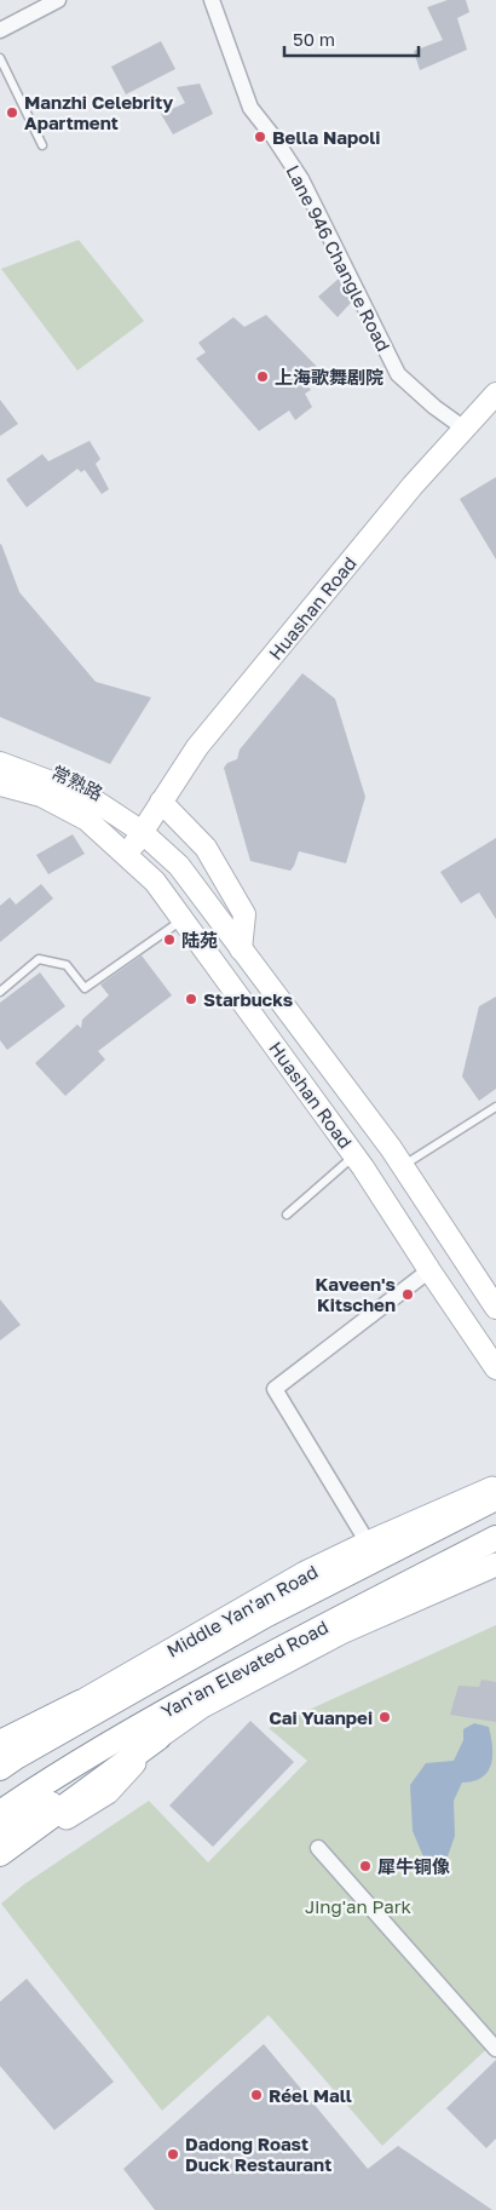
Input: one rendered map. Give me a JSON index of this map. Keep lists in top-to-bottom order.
{
  "streets": {
    "highway": ["Yan'an Elevated Road"],
    "main road": ["Huashan Road", "常熟路", "Middle Yan'an Road"],
    "street": ["Lane 946 Changle Road"]
  },
  "crossings": [
    ["Lane 946 Changle Road", "Huashan Road"],
    ["Huashan Road", "常熟路"]
  ],
  "parks": ["Jing'an Park"],
  "places": [
    "Manzhi Celebrity Apartment",
    "Bella Napoli",
    "上海歌舞剧院",
    "陆苑",
    "Starbucks",
    "Kaveen's Kitschen",
    "Cai Yuanpei",
    "犀牛铜像",
    "Réel Mall",
    "Dadong Roast Duck Restaurant"
  ],
  "scale_bar": "50 m"
}
